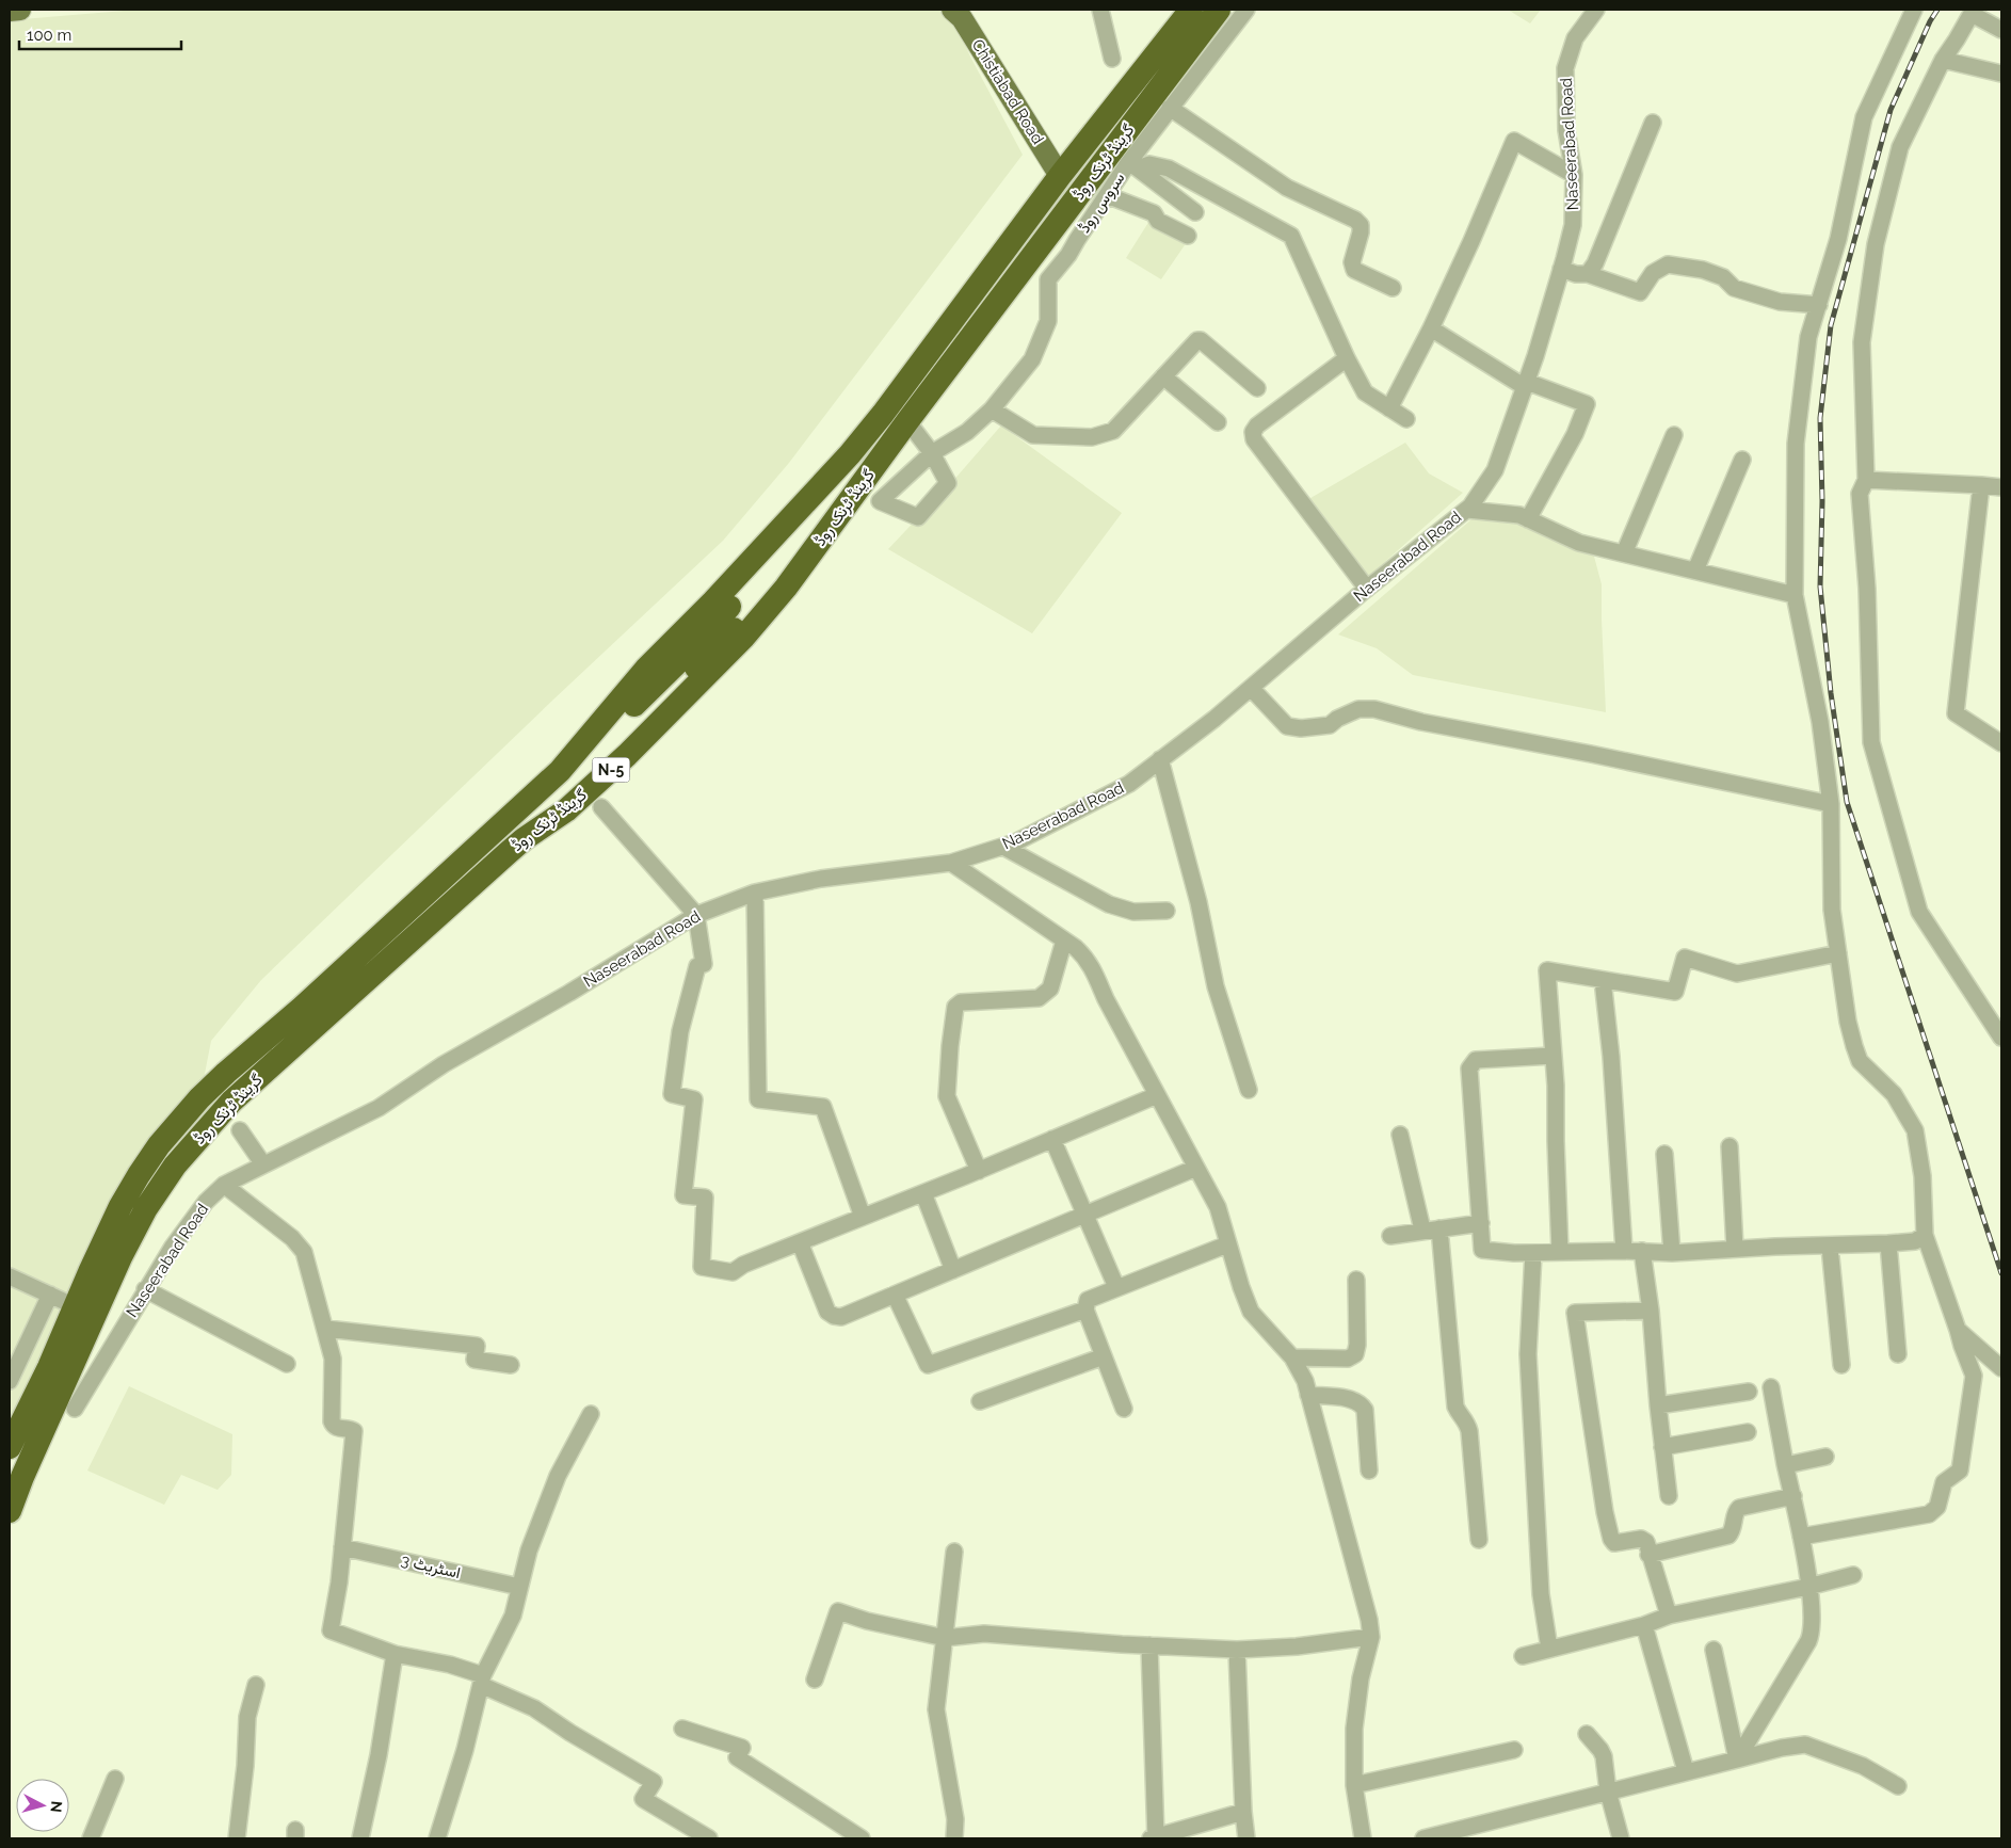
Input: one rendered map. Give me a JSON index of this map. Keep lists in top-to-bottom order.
{
  "streets": {
    "highway": ["گرینڈ ٹرنک روڈ", "N-5"],
    "main road": ["Chistiabad Road"],
    "street": ["Naseerabad Road", "سروس روڈ", "اسٹریٹ 3"]
  },
  "crossings": [
    ["Chistiabad Road", "گرینڈ ٹرنک روڈ"],
    ["گرینڈ ٹرنک روڈ", "سروس روڈ"]
  ],
  "scale_bar": "100 m",
  "north": "right"
}
